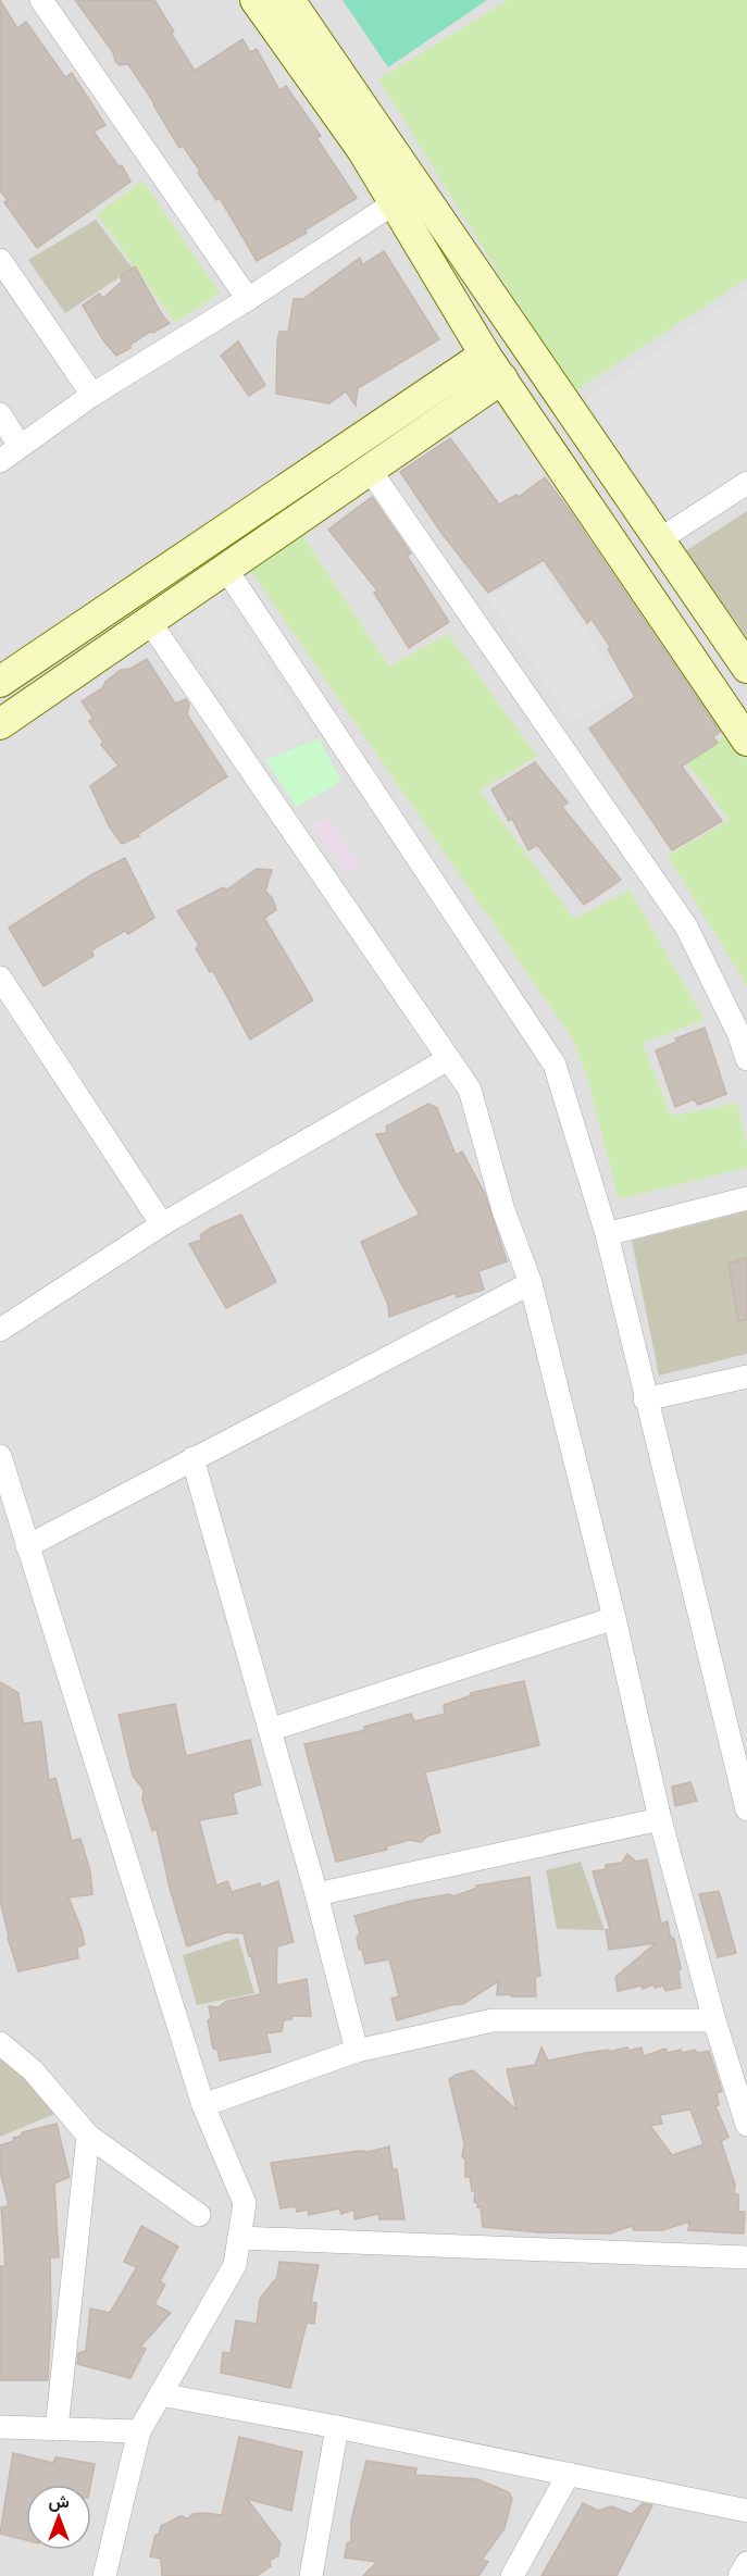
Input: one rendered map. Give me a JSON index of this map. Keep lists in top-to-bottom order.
{
  "north": "top"
}
